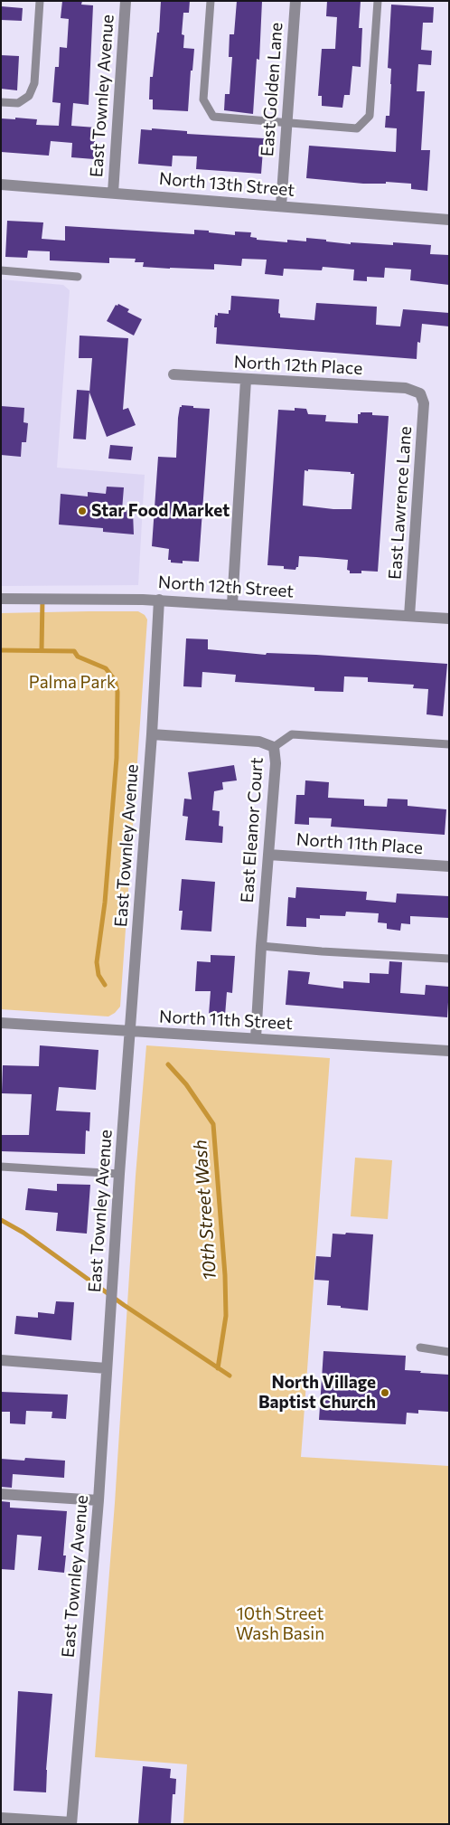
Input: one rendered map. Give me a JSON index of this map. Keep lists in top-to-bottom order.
{
  "streets": {
    "street": [
      "East Golden Lane",
      "East Townley Avenue",
      "North 13th Street",
      "North 12th Place",
      "East Lawrence Lane",
      "North 12th Street",
      "East Eleanor Court",
      "North 11th Place",
      "North 11th Street"
    ]
  },
  "crossings": [
    ["East Golden Lane", "North 13th Street"],
    ["East Townley Avenue", "North 13th Street"],
    ["East Townley Avenue", "North 12th Street"],
    ["East Townley Avenue", "East Eleanor Court"],
    ["East Townley Avenue", "North 11th Street"],
    ["North 12th Place", "East Lawrence Lane"],
    ["East Lawrence Lane", "North 12th Street"],
    ["East Eleanor Court", "North 11th Place"],
    ["East Eleanor Court", "North 11th Street"]
  ],
  "water": ["10th Street Wash"],
  "parks": ["Palma Park", "10th Street Wash Basin"],
  "places": ["Star Food Market", "North Village Baptist Church"]
}
